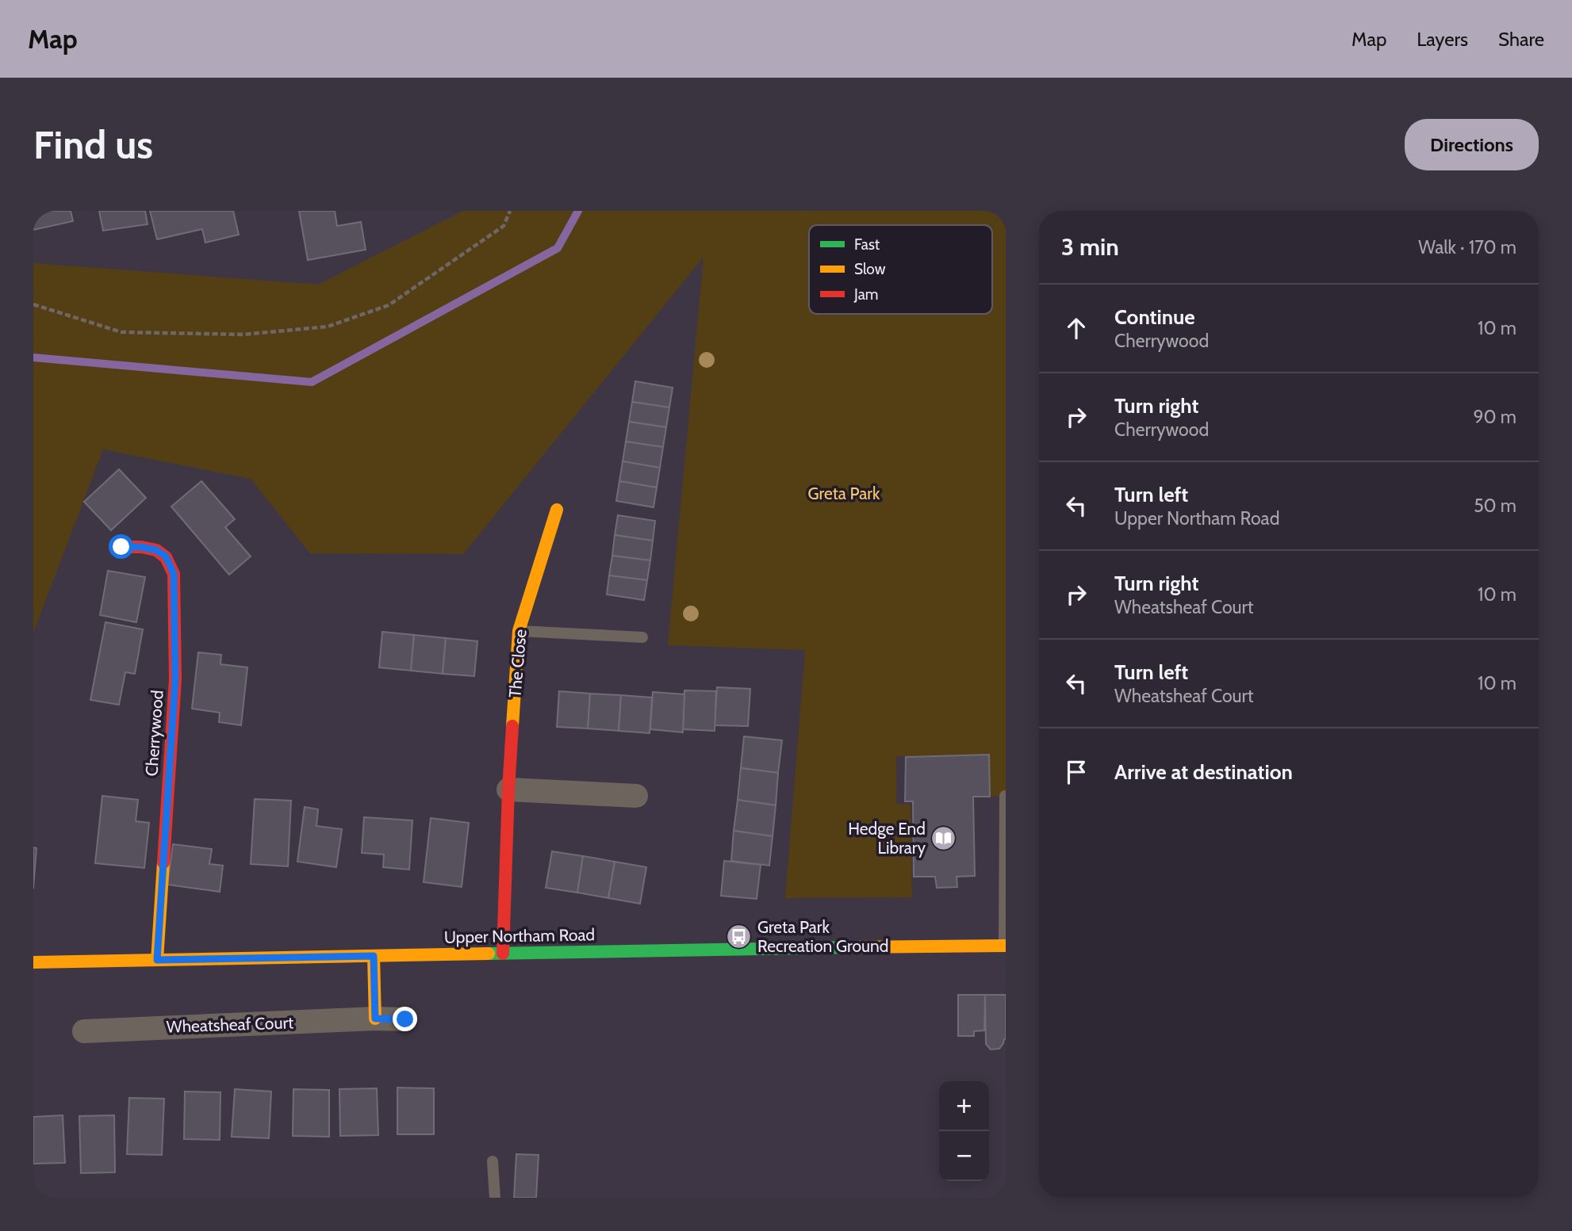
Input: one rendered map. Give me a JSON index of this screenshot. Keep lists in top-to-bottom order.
{
  "streets": {
    "street": [
      "The Close",
      "Cherrywood",
      "Upper Northam Road",
      "Wheatsheaf Court"
    ]
  },
  "crossings": [
    ["The Close", "Upper Northam Road"],
    ["Cherrywood", "Upper Northam Road"]
  ],
  "parks": ["Greta Park"],
  "places": {
    "library": ["Hedge End Library"],
    "bus stop": ["Greta Park Recreation Ground"]
  },
  "legend": ["Fast", "Slow", "Jam"],
  "page": {
    "header": "Map",
    "nav": ["Map", "Layers", "Share"],
    "buttons": "Directions",
    "title": "Find us",
    "heading": ["3 min", "Walk · 170 m"],
    "list": [
      ["Continue", "Cherrywood", "10 m"],
      ["Turn right", "Cherrywood", "90 m"],
      ["Turn left", "Upper Northam Road", "50 m"],
      ["Turn right", "Wheatsheaf Court", "10 m"],
      ["Turn left", "Wheatsheaf Court", "10 m"],
      "Arrive at destination"
    ],
    "map_buttons": ["+", "−"]
  }
}
